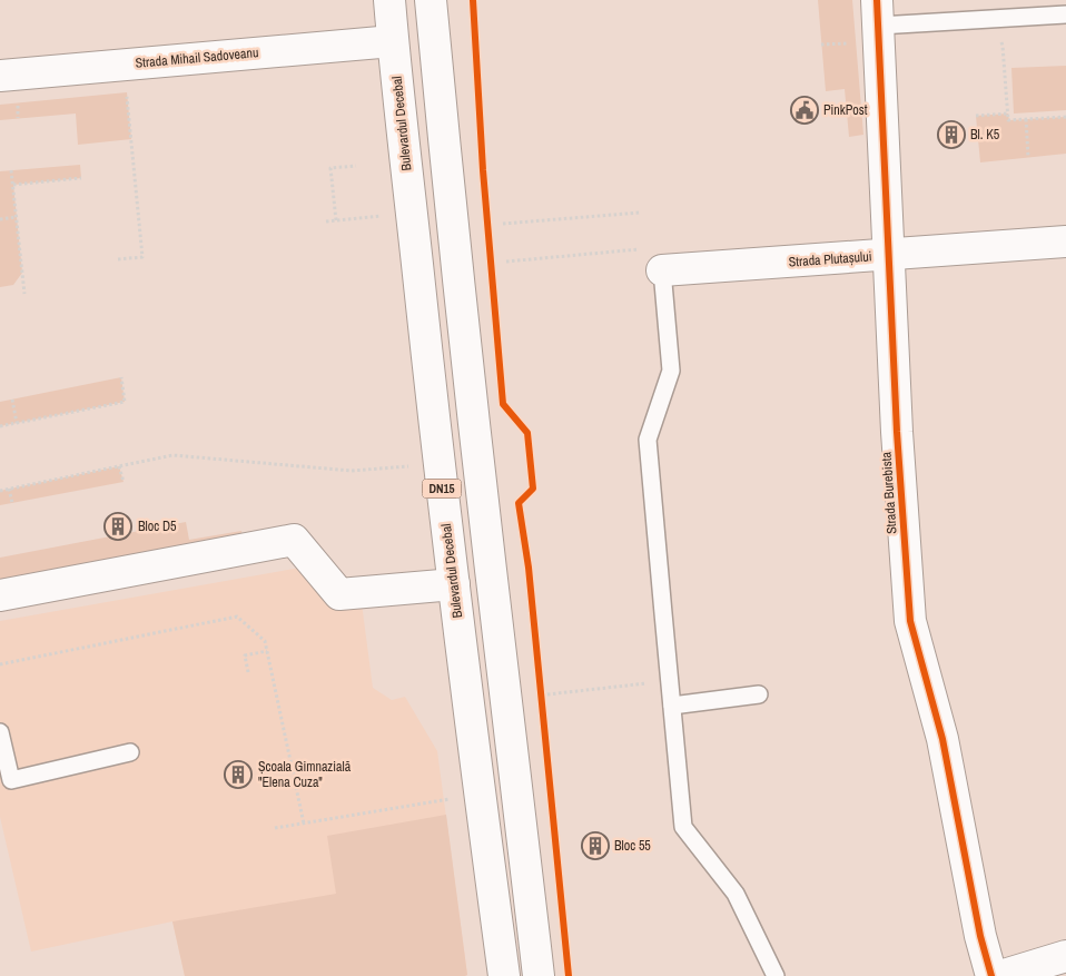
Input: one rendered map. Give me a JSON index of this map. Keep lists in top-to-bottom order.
{
  "streets": {
    "street": [
      "Strada Mihail Sadoveanu",
      "Bulevardul Decebal",
      "Strada Plutașului",
      "DN15",
      "Strada Burebista"
    ]
  },
  "crossings": [
    ["Strada Mihail Sadoveanu", "Bulevardul Decebal"],
    ["Strada Plutașului", "Strada Burebista"]
  ],
  "places": {
    "public building": ["PinkPost"],
    "building": [
      "Bl. K5",
      "Bloc D5",
      "Școala Gimnazială \"Elena Cuza\"",
      "Bloc 55"
    ]
  }
}
